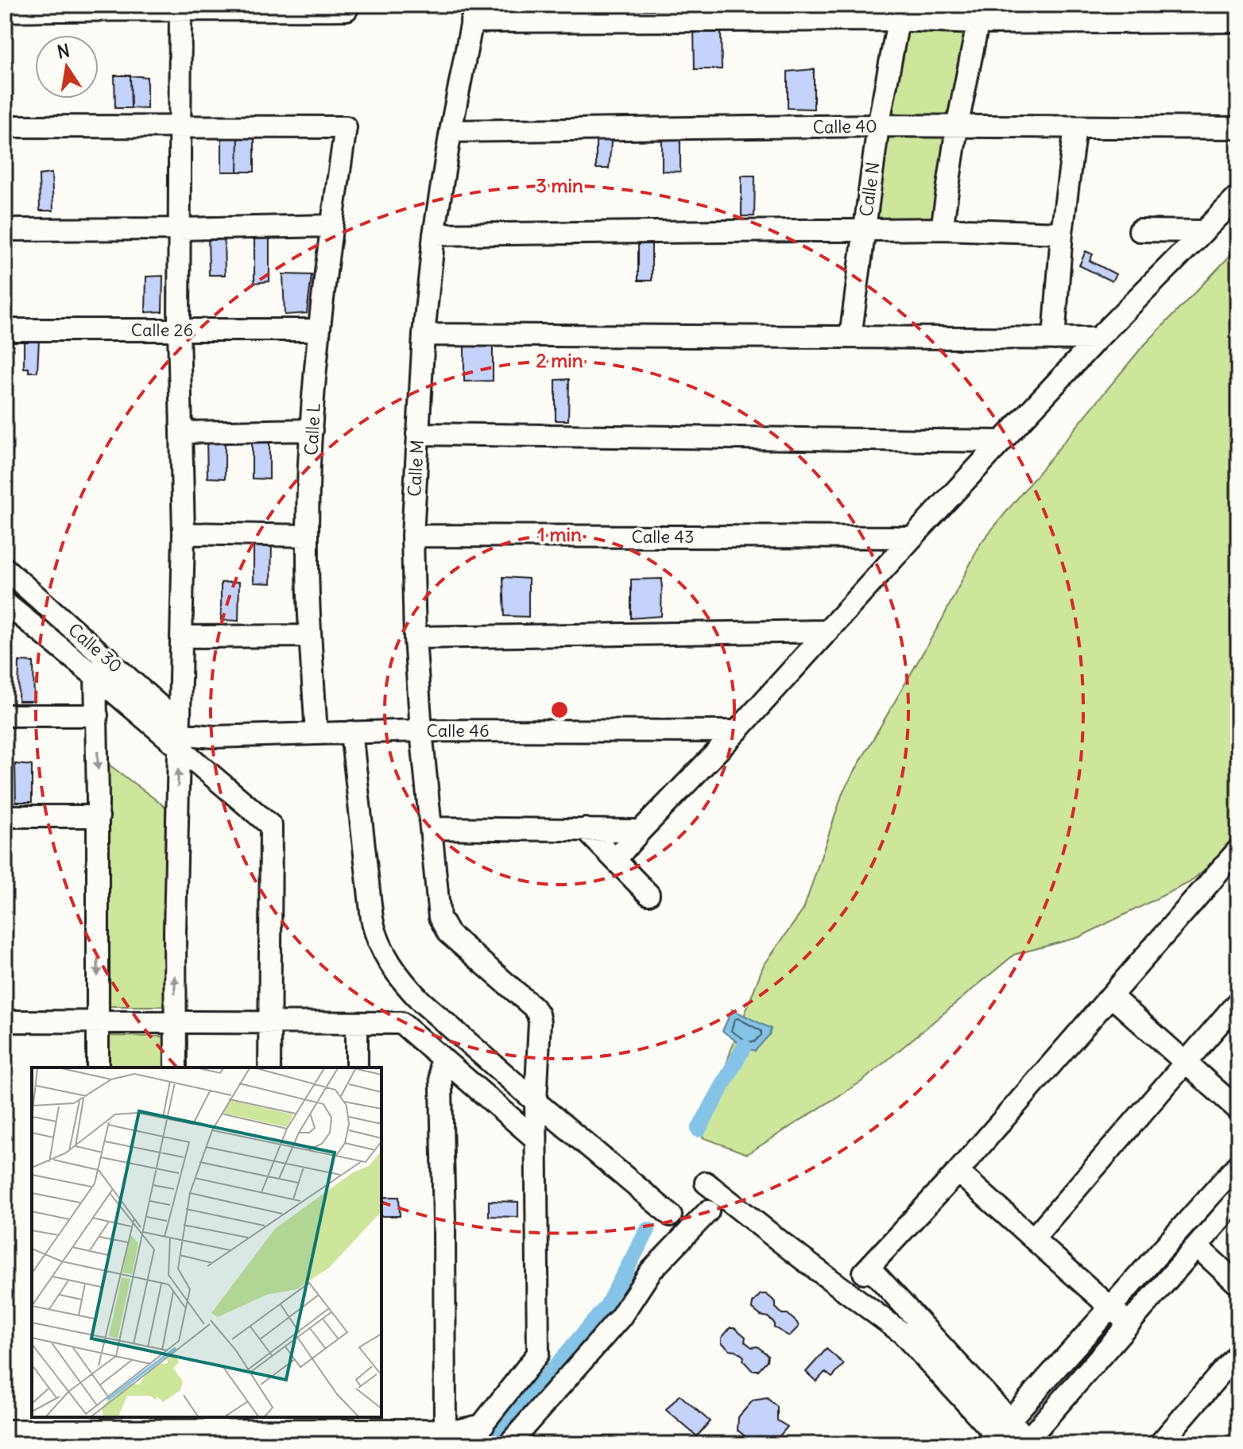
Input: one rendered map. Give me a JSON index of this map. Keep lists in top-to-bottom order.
{
  "streets": {
    "street": [
      "Calle 40",
      "Calle N",
      "Calle 26",
      "Calle L",
      "Calle M",
      "Calle 43",
      "Calle 30",
      "Calle 46"
    ]
  },
  "crossings": [
    ["Calle 40", "Calle N"],
    ["Calle 40", "Calle M"],
    ["Calle 26", "Calle L"],
    ["Calle L", "Calle 46"],
    ["Calle M", "Calle 43"],
    ["Calle M", "Calle 46"],
    ["Calle 30", "Calle 46"]
  ],
  "north": "top",
  "rings": ["3 min", "2 min", "1 min"]
}
